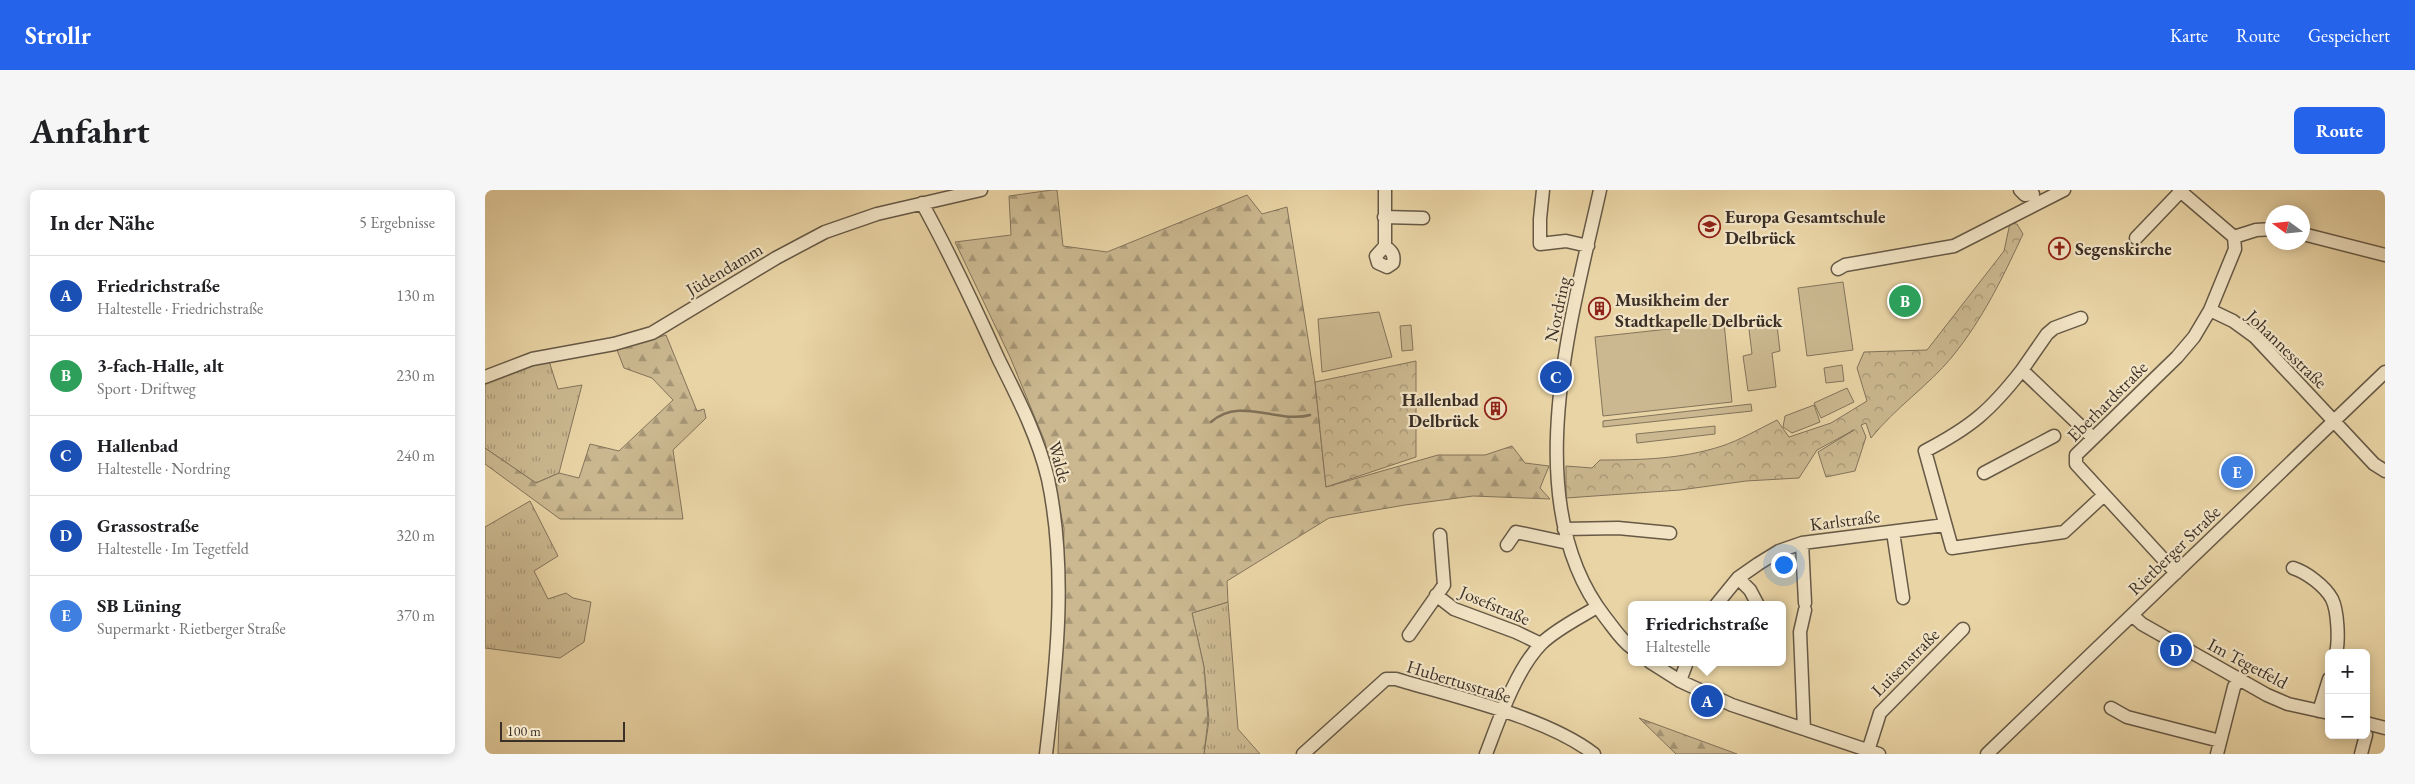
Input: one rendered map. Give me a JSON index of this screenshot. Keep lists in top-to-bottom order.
{
  "streets": {
    "street": [
      "Jüdendamm",
      "Nordring",
      "Johannesstraße",
      "Eberhardstraße",
      "Walde",
      "Karlstraße",
      "Rietberger Straße",
      "Josefstraße",
      "Luisenstraße",
      "Im Tegetfeld",
      "Hubertusstraße"
    ]
  },
  "crossings": [
    ["Jüdendamm", "Walde"],
    ["Johannesstraße", "Eberhardstraße"],
    ["Johannesstraße", "Rietberger Straße"],
    ["Eberhardstraße", "Rietberger Straße"],
    ["Rietberger Straße", "Im Tegetfeld"]
  ],
  "places": {
    "school or university": ["Europa Gesamtschule Delbrück"],
    "church": ["Segenskirche"],
    "building": ["Musikheim der Stadtkapelle Delbrück", "Hallenbad Delbrück"]
  },
  "scale_bar": "100 m",
  "north": "left",
  "page": {
    "header": "Strollr",
    "nav": ["Karte", "Route", "Gespeichert"],
    "buttons": "Route",
    "title": "Anfahrt",
    "heading": ["In der Nähe", "5 Ergebnisse"],
    "list": [
      {
        "mark": "A",
        "name": "Friedrichstraße",
        "note": "Haltestelle · Friedrichstraße",
        "value": "130 m"
      },
      {
        "mark": "B",
        "name": "3-fach-Halle, alt",
        "note": "Sport · Driftweg",
        "value": "230 m"
      },
      {
        "mark": "C",
        "name": "Hallenbad",
        "note": "Haltestelle · Nordring",
        "value": "240 m"
      },
      {
        "mark": "D",
        "name": "Grassostraße",
        "note": "Haltestelle · Im Tegetfeld",
        "value": "320 m"
      },
      {
        "mark": "E",
        "name": "SB Lüning",
        "note": "Supermarkt · Rietberger Straße",
        "value": "370 m"
      }
    ],
    "pins": [
      "B",
      "C",
      "E",
      "D",
      "A"
    ],
    "popup": ["Friedrichstraße", "Haltestelle"],
    "map_buttons": ["+", "−"],
    "scale": "100 m"
  }
}
